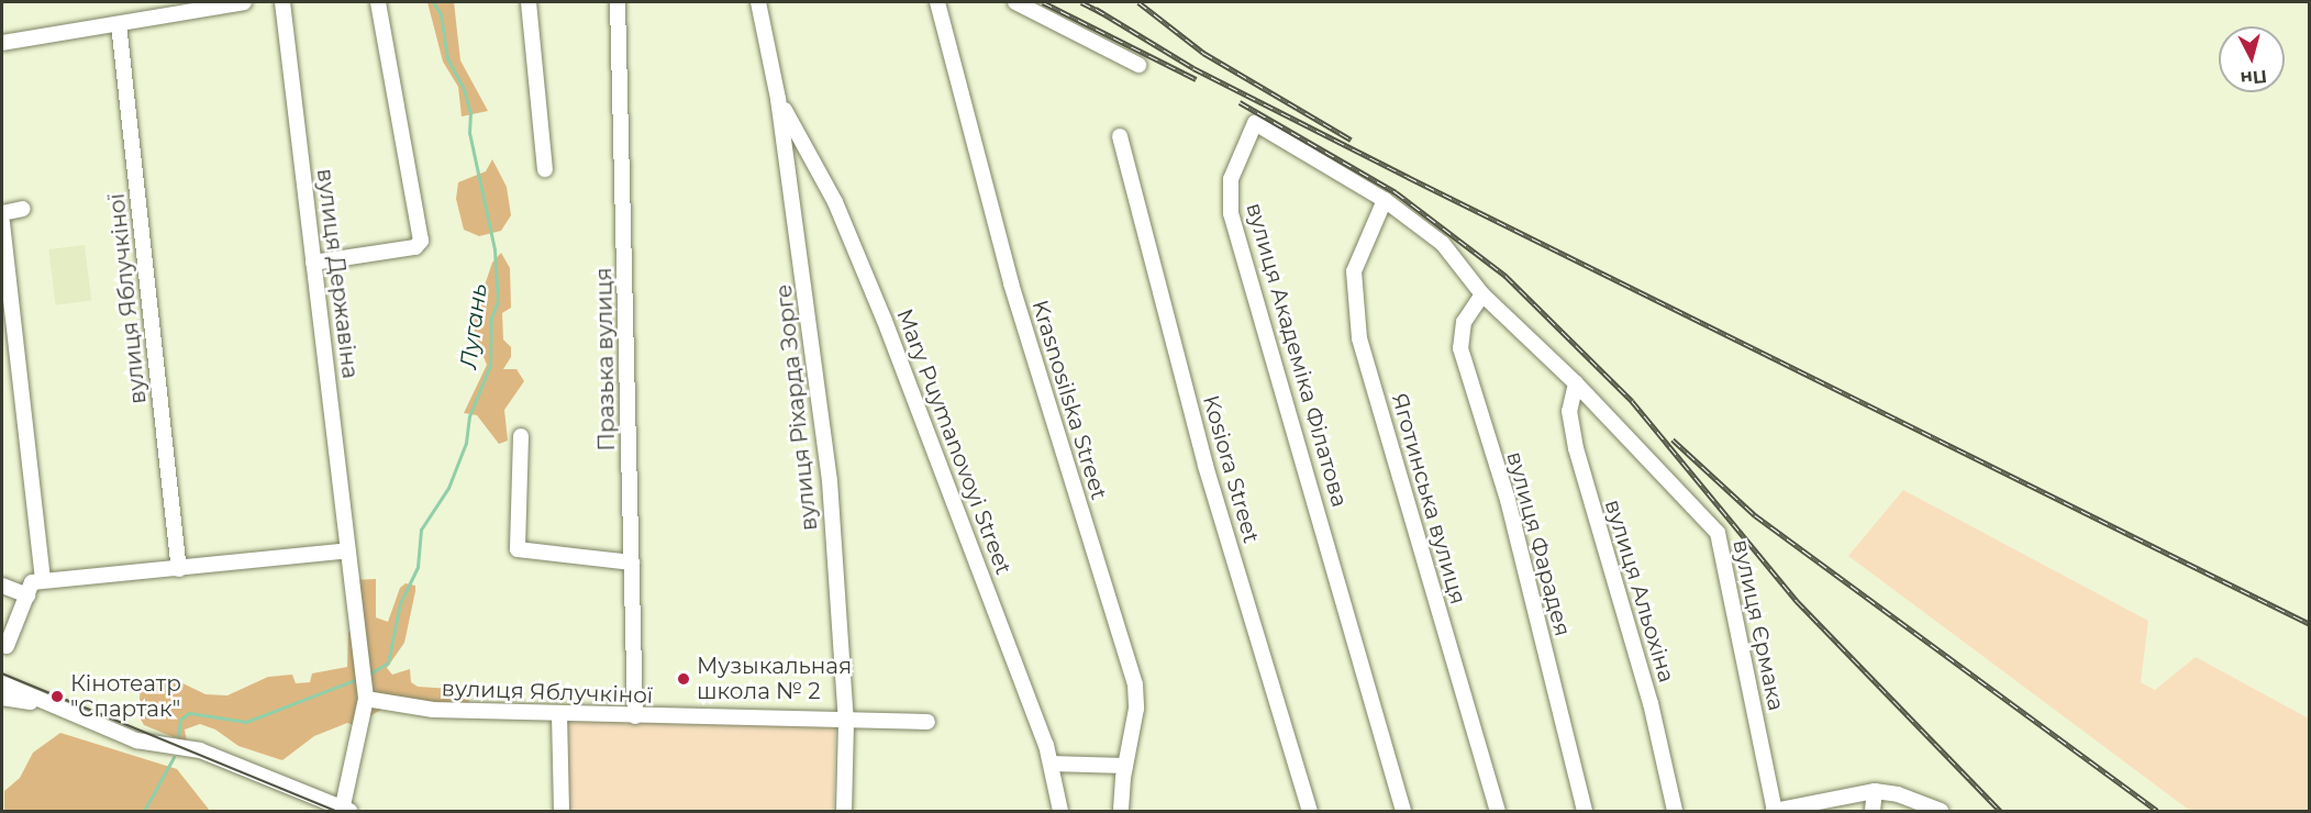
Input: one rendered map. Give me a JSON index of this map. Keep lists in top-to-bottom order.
{
  "streets": {
    "street": [
      "вулиця Державіна",
      "вулиця Яблучкіної",
      "вулиця Академіка Філатова",
      "Празька вулиця",
      "Krasnosilska Street",
      "вулиця Ріхарда Зорге",
      "Mary Puymanovoyi Street",
      "Kosiora Street",
      "Яготинська вулиця",
      "вулиця Фарадея",
      "вулиця Альохіна",
      "вулиця Єрмака"
    ]
  },
  "crossings": [
    ["вулиця Державіна", "вулиця Яблучкіної"],
    ["вулиця Яблучкіної", "Празька вулиця"],
    ["вулиця Яблучкіної", "вулиця Ріхарда Зорге"],
    ["вулиця Академіка Філатова", "Яготинська вулиця"],
    ["вулиця Академіка Філатова", "вулиця Фарадея"],
    ["вулиця Академіка Філатова", "вулиця Альохіна"],
    ["вулиця Академіка Філатова", "вулиця Єрмака"],
    ["вулиця Ріхарда Зорге", "Mary Puymanovoyi Street"],
    ["вулиця Альохіна", "вулиця Єрмака"]
  ],
  "water": ["Лугань"],
  "places": ["Музыкальная школа № 2", "Кінотеатр \"Спартак\""],
  "north": "bottom"
}
